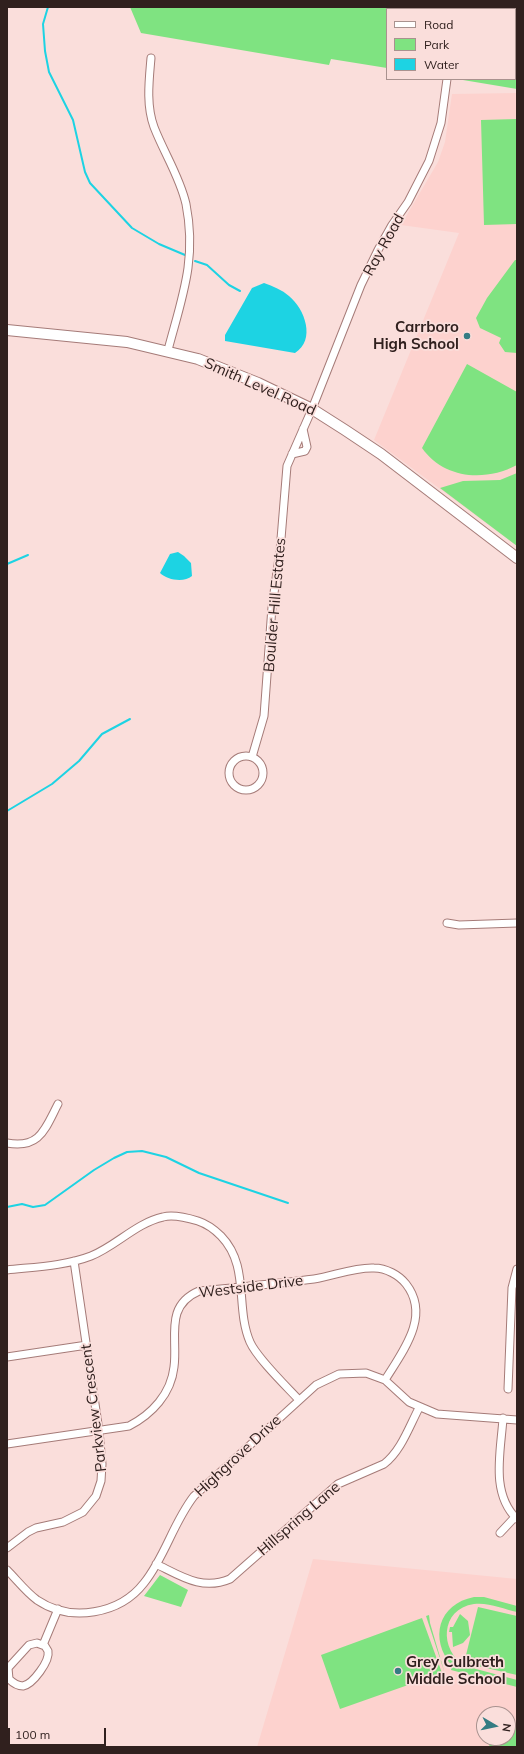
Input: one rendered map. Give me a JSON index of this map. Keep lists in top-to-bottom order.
{
  "streets": {
    "main road": ["Smith Level Road"],
    "street": [
      "Ray Road",
      "Boulder Hill Estates",
      "Westside Drive",
      "Parkview Crescent",
      "Highgrove Drive",
      "Hillspring Lane"
    ]
  },
  "crossings": [
    ["Ray Road", "Smith Level Road"],
    ["Ray Road", "Boulder Hill Estates"],
    ["Smith Level Road", "Boulder Hill Estates"],
    ["Westside Drive", "Parkview Crescent"],
    ["Westside Drive", "Highgrove Drive"],
    ["Highgrove Drive", "Hillspring Lane"]
  ],
  "places": ["Carrboro High School", "Grey Culbreth Middle School"],
  "legend": ["Road", "Park", "Water"],
  "scale_bar": "100 m",
  "north": "right"
}
